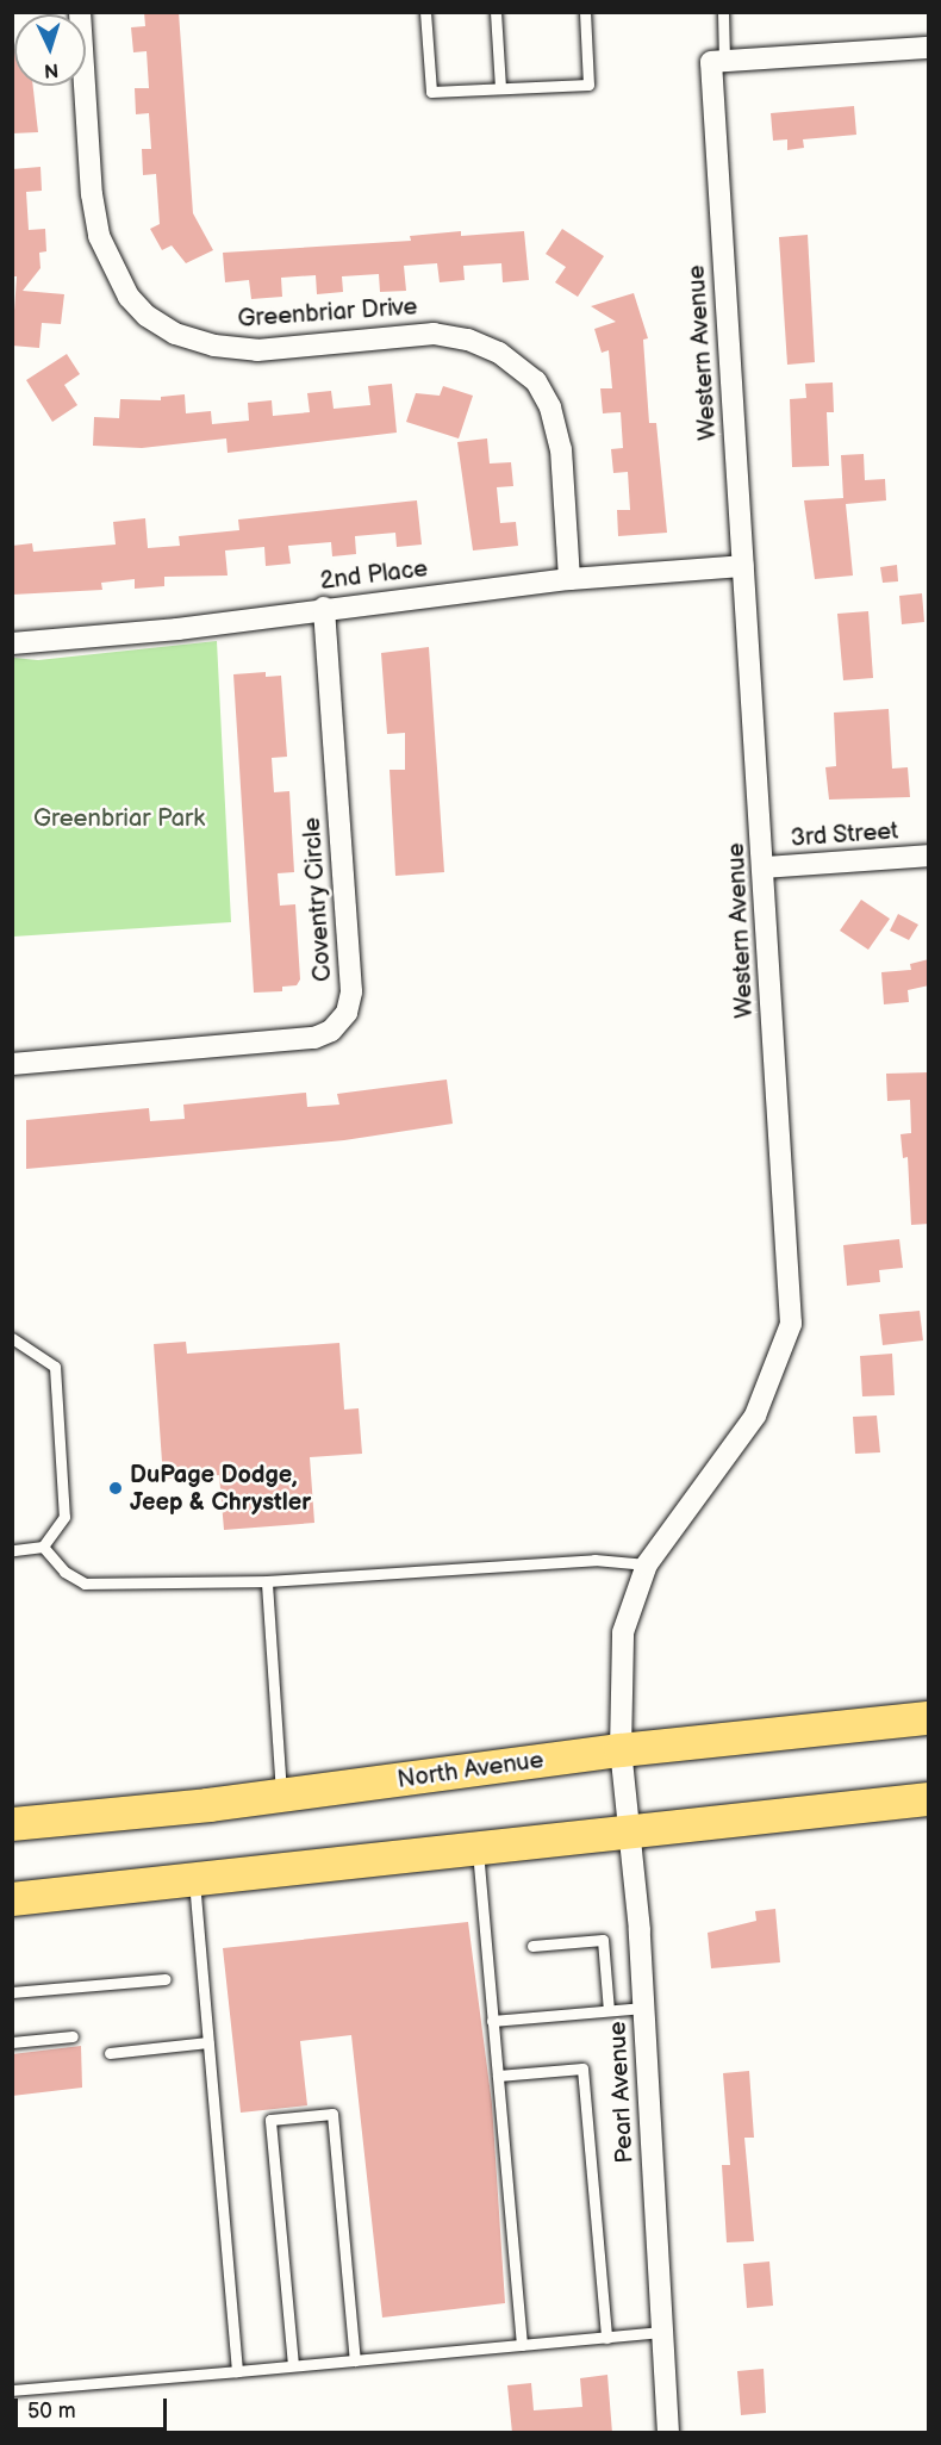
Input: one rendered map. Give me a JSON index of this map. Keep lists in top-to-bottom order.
{
  "streets": {
    "main road": ["North Avenue"],
    "street": [
      "Greenbriar Drive",
      "Western Avenue",
      "2nd Place",
      "3rd Street",
      "Coventry Circle",
      "Pearl Avenue"
    ]
  },
  "crossings": [
    ["Greenbriar Drive", "2nd Place"],
    ["Western Avenue", "2nd Place"],
    ["Western Avenue", "3rd Street"],
    ["Western Avenue", "North Avenue"],
    ["Western Avenue", "Pearl Avenue"],
    ["2nd Place", "Coventry Circle"],
    ["North Avenue", "Pearl Avenue"]
  ],
  "parks": ["Greenbriar Park"],
  "places": ["DuPage Dodge, Jeep & Chrystler"],
  "scale_bar": "50 m",
  "north": "bottom"
}
